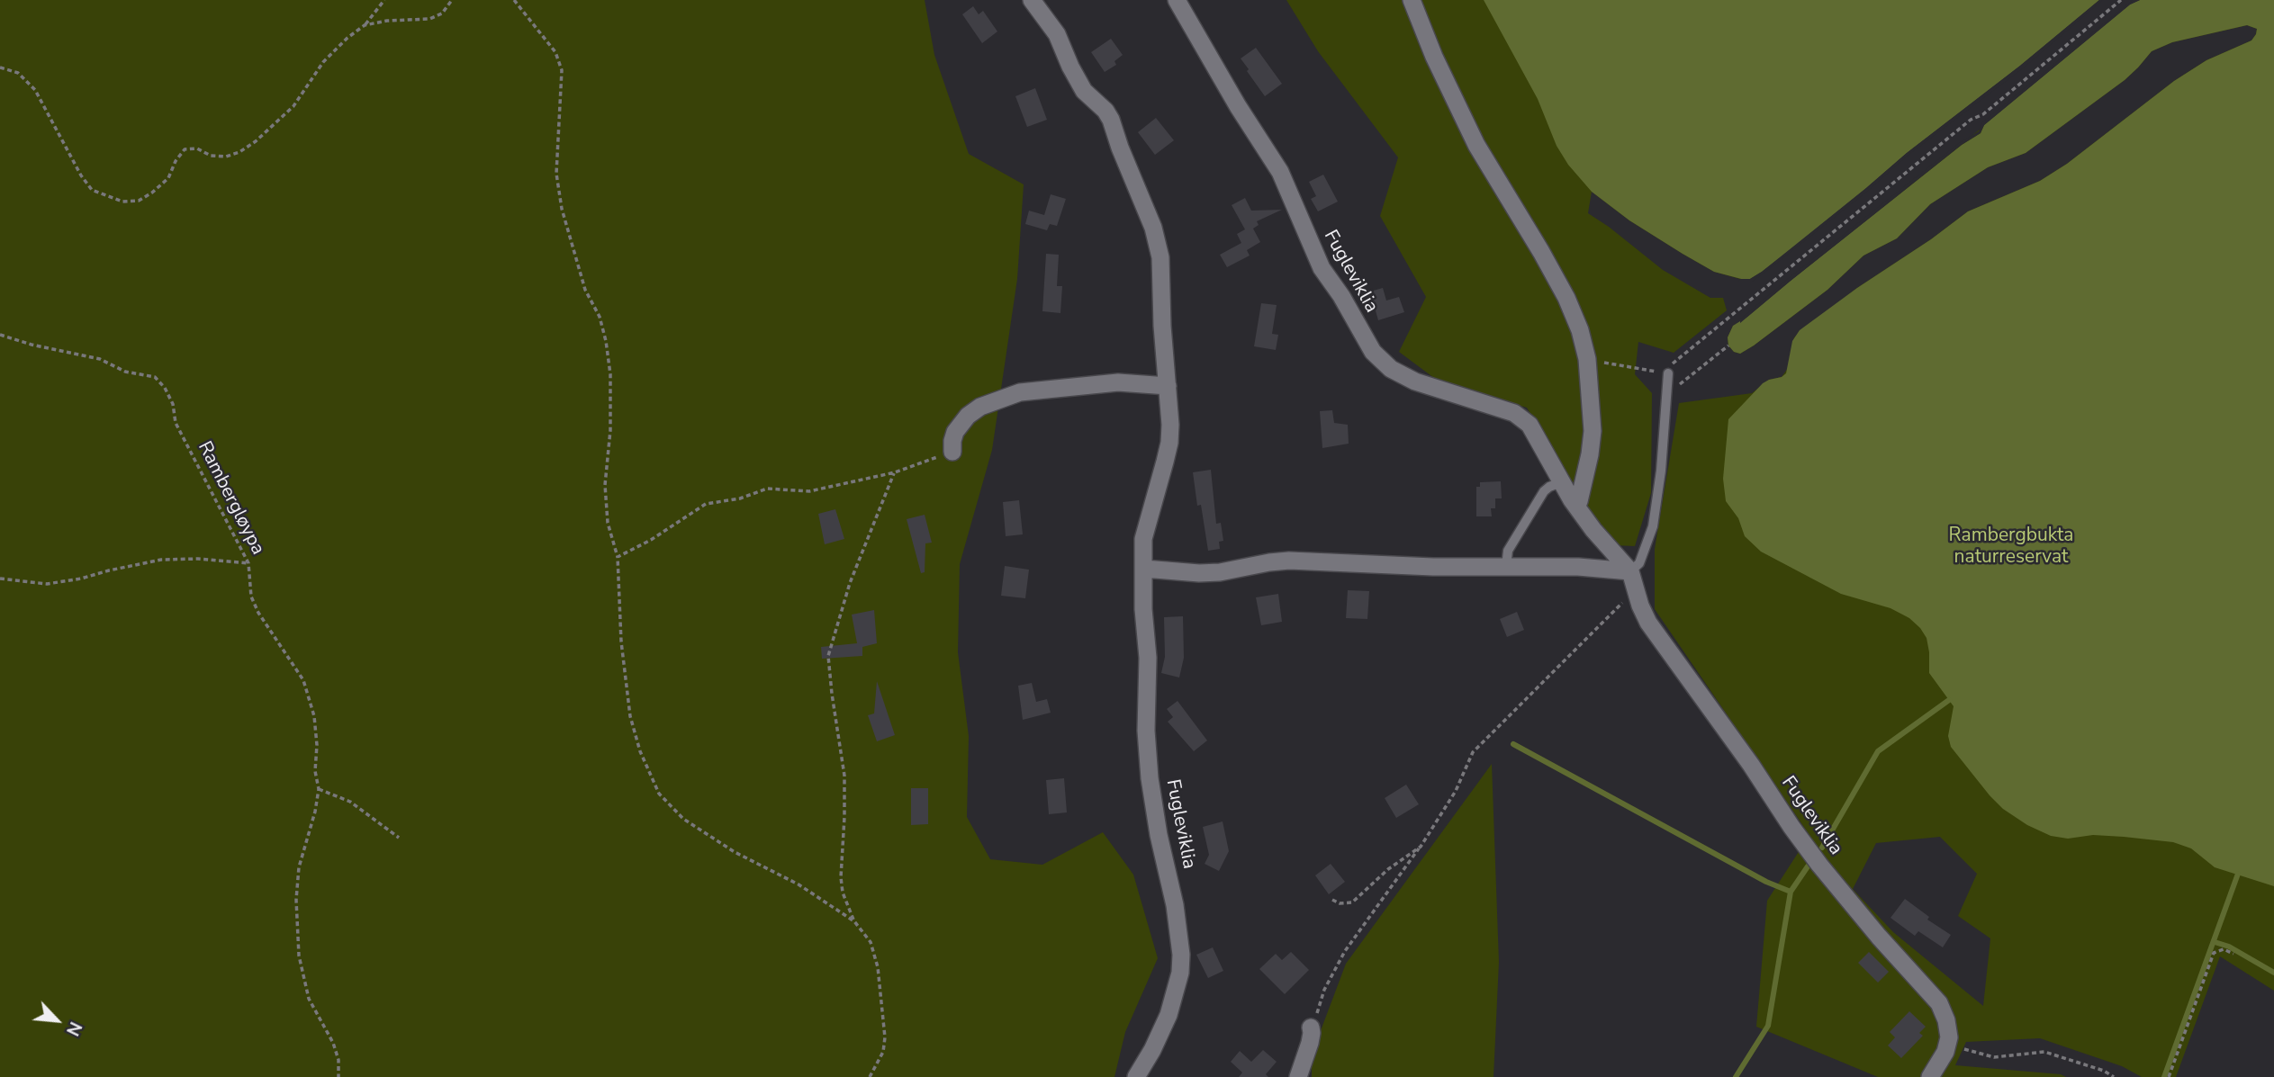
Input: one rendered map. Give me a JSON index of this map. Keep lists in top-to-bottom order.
{
  "streets": {
    "street": ["Fugleviklia"],
    "path": ["Rambergløypa"]
  },
  "parks": ["Rambergbukta naturreservat"],
  "north": "bottom right"
}
